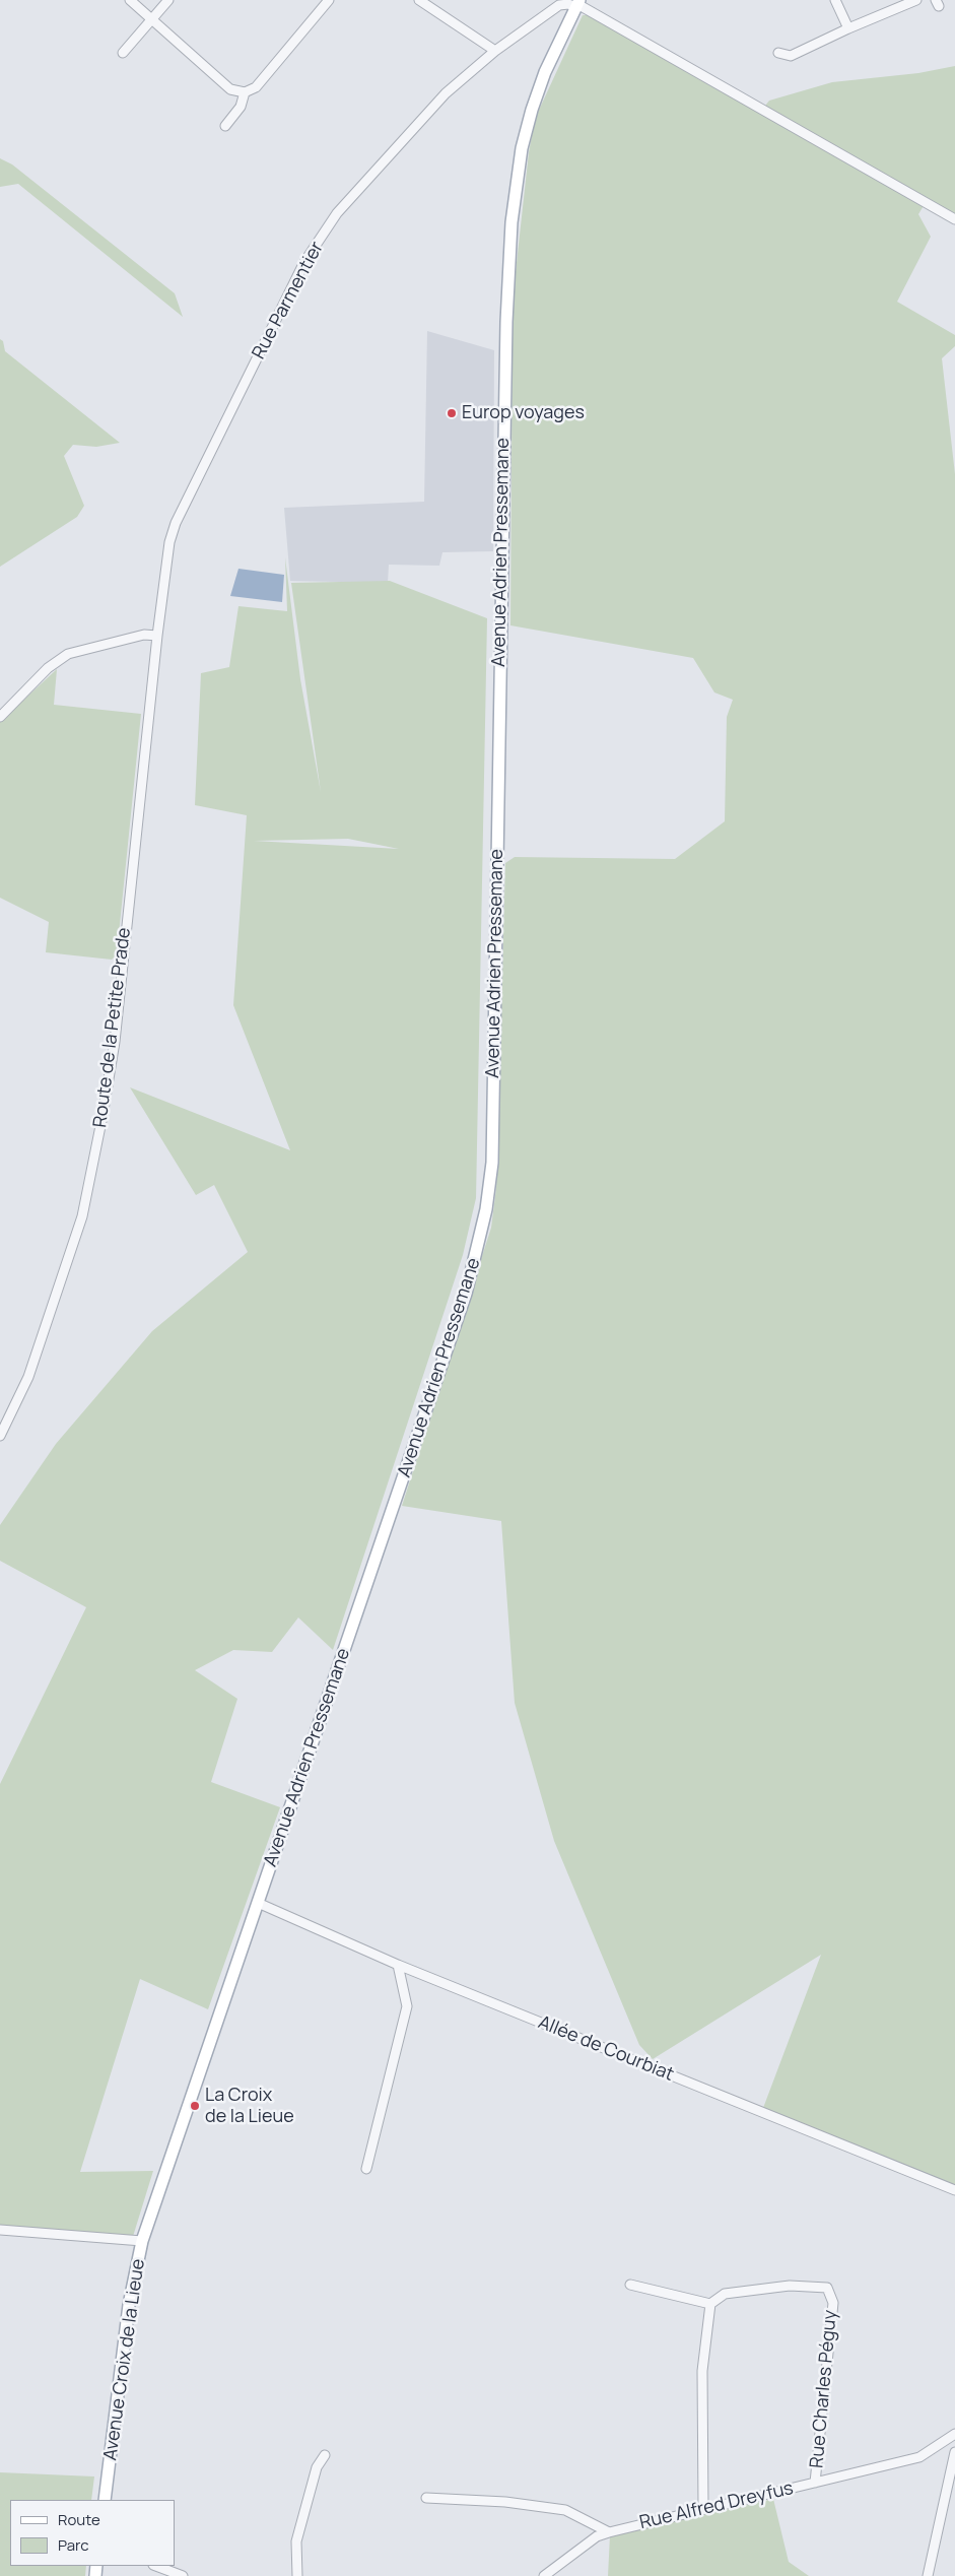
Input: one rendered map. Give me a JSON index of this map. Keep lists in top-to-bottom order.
{
  "streets": {
    "main road": ["Avenue Adrien Pressemane", "Avenue Croix de la Lieue"],
    "street": [
      "Rue Parmentier",
      "Route de la Petite Prade",
      "Allée de Courbiat",
      "Rue Charles Péguy",
      "Rue Alfred Dreyfus"
    ]
  },
  "crossings": [
    ["Rue Parmentier", "Avenue Adrien Pressemane"],
    ["Rue Parmentier", "Route de la Petite Prade"],
    ["Avenue Adrien Pressemane", "Allée de Courbiat"],
    ["Avenue Adrien Pressemane", "Avenue Croix de la Lieue"],
    ["Allée de Courbiat", "Avenue Croix de la Lieue"],
    ["Rue Charles Péguy", "Rue Alfred Dreyfus"]
  ],
  "places": ["Europ voyages", "La Croix de la Lieue"],
  "legend": ["Route", "Parc"]
}
